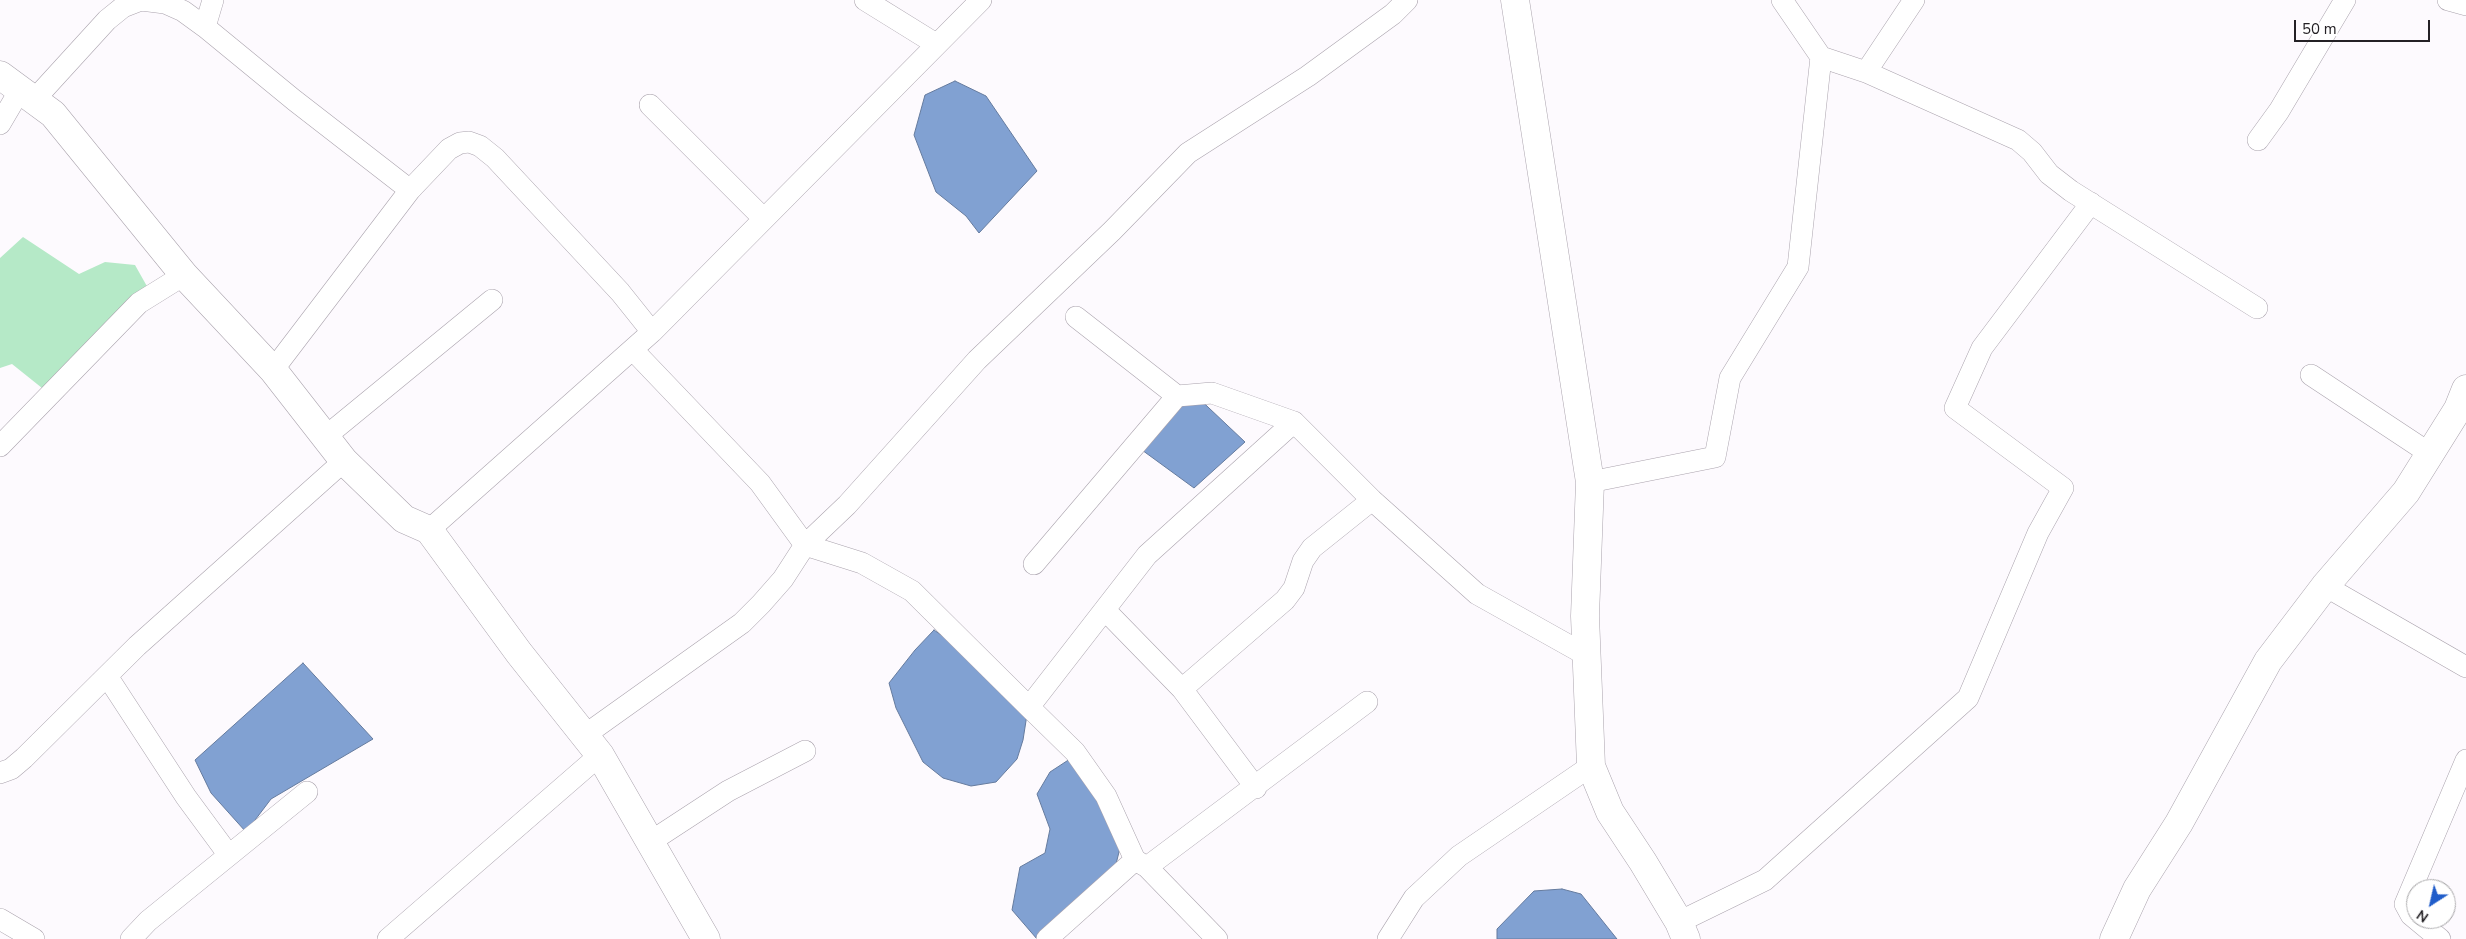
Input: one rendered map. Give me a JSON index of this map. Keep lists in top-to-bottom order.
{
  "scale_bar": "50 m",
  "north": "bottom left"
}
